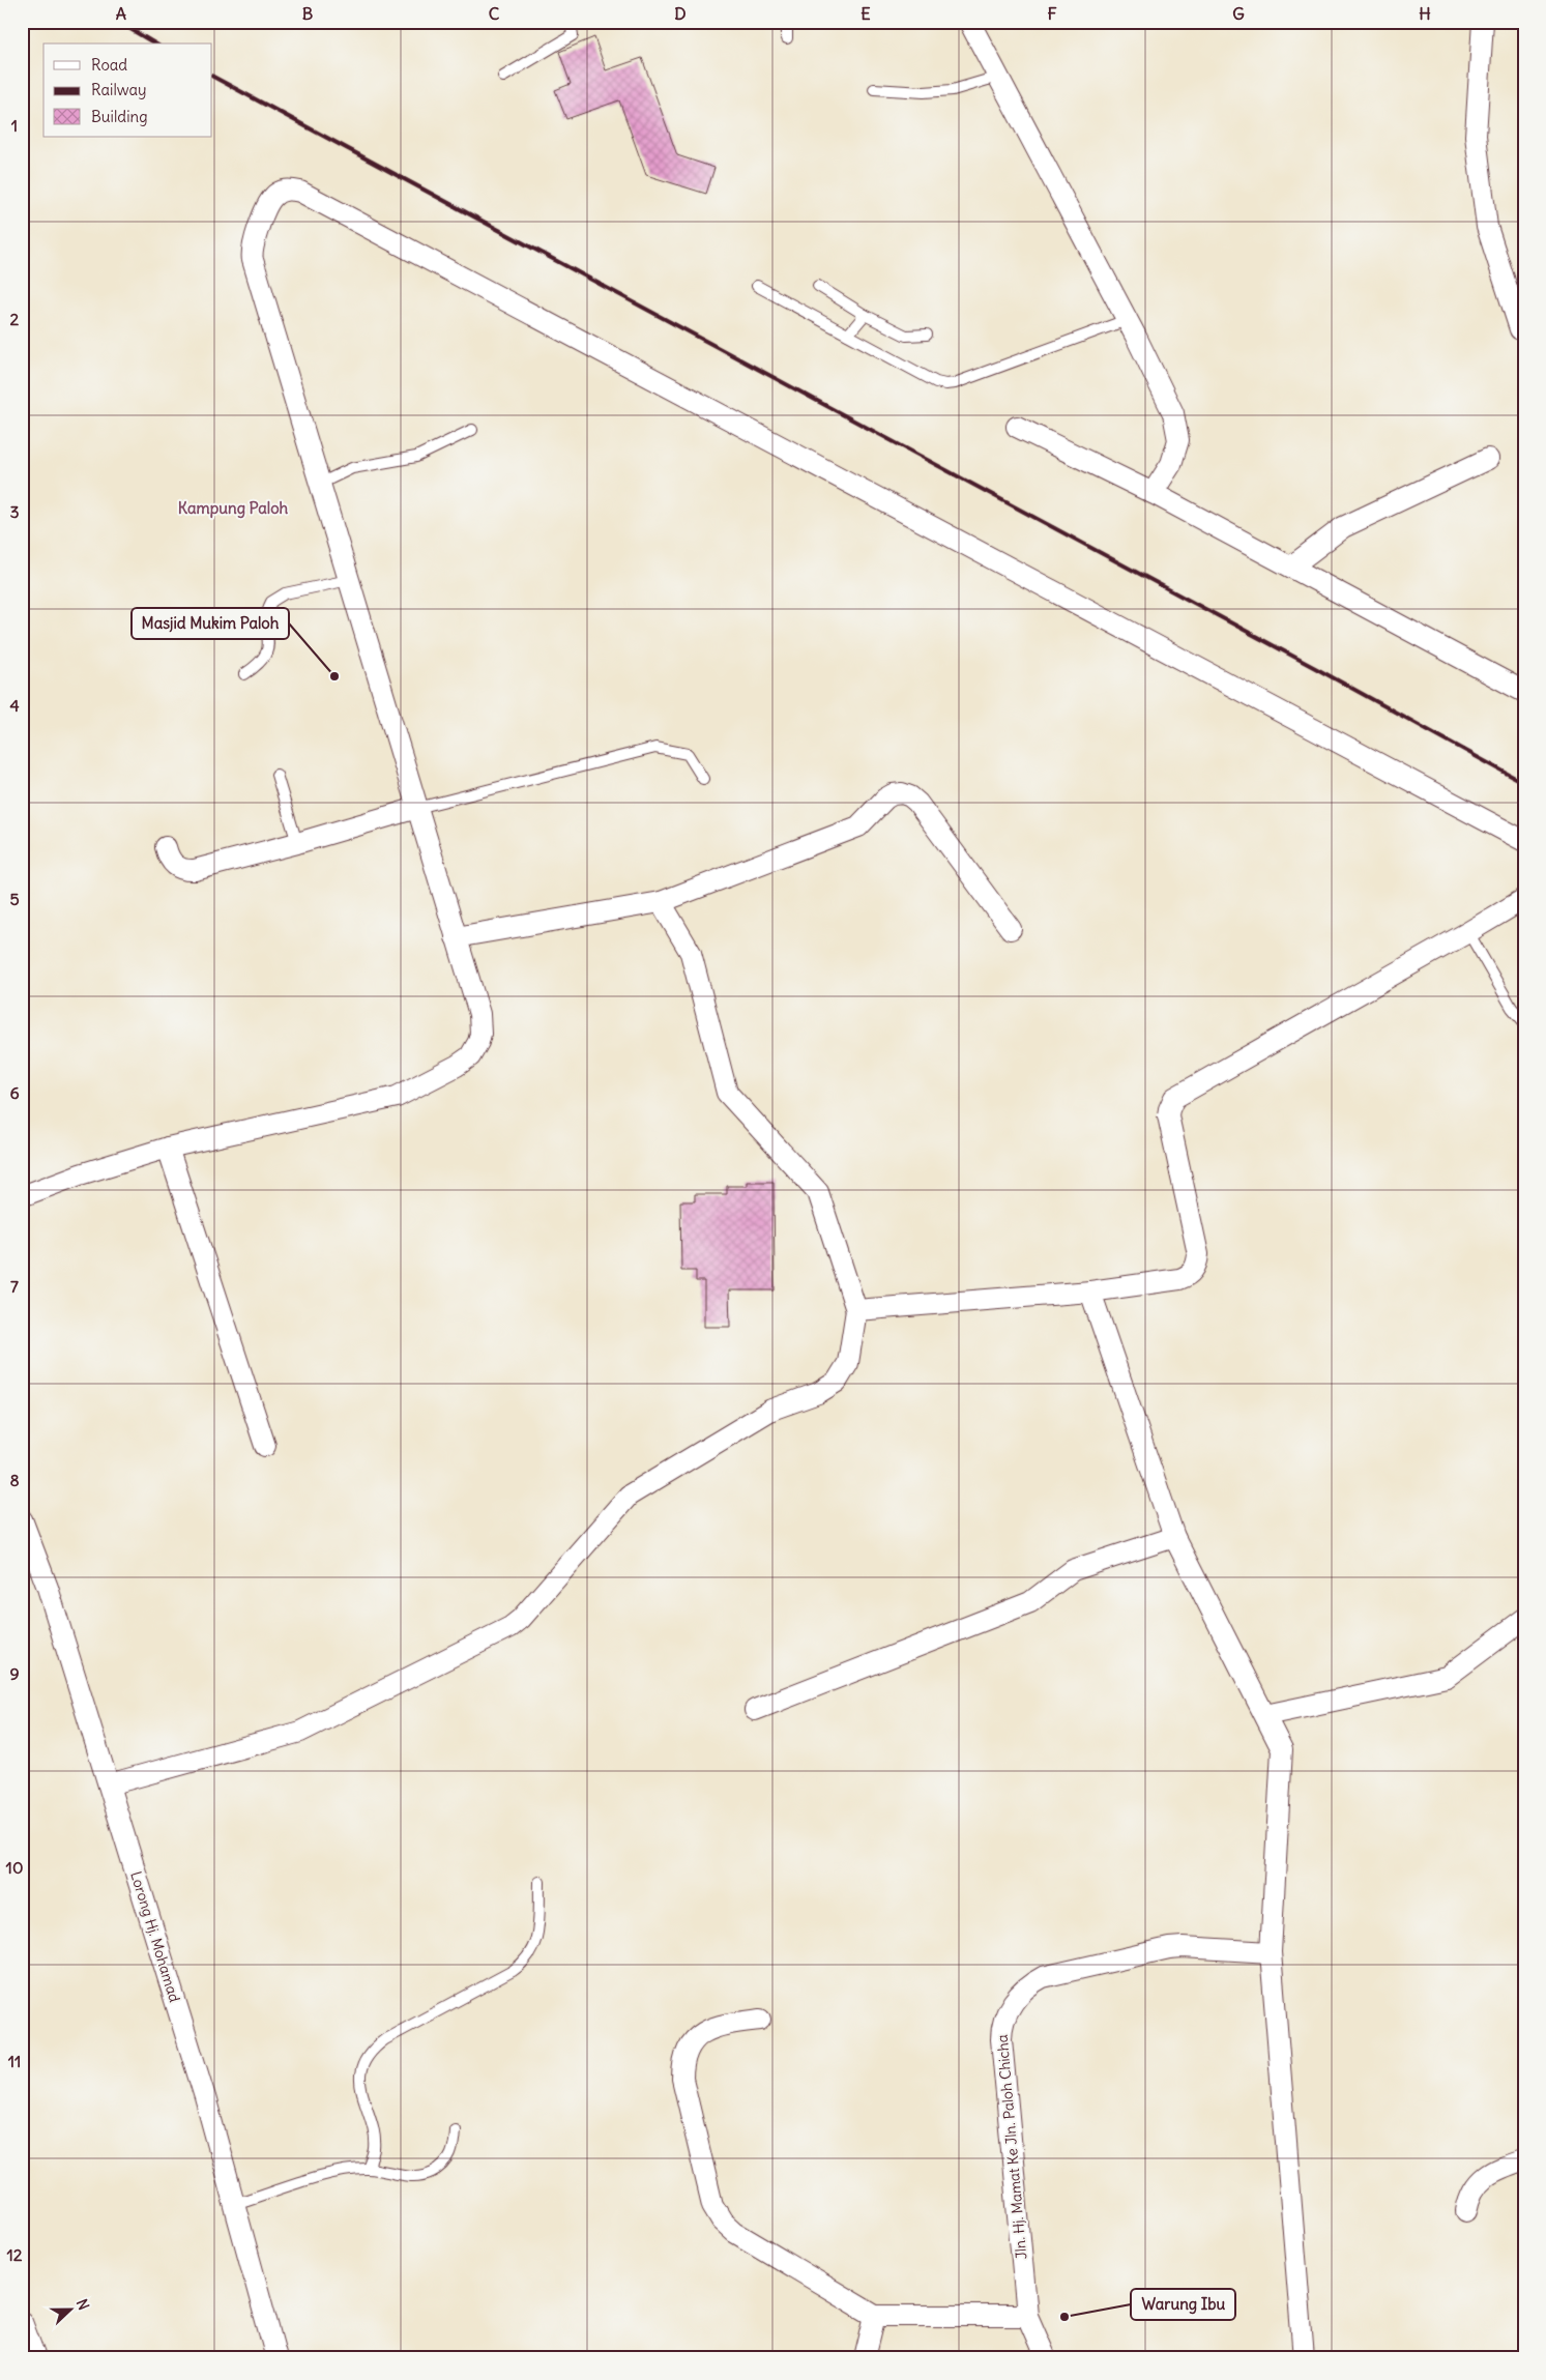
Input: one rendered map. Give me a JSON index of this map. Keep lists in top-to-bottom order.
{
  "streets": {
    "street": ["Lorong Hj. Mohamad", "Jln. Hj. Mamat Ke Jln. Paloh Chicha"]
  },
  "districts": ["Kampung Paloh"],
  "places": ["Masjid Mukim Paloh", "Warung Ibu"],
  "legend": ["Road", "Railway", "Building"],
  "north": "right",
  "grid": {
    "columns": [
      "A",
      "B",
      "C",
      "D",
      "E",
      "F",
      "G",
      "H"
    ],
    "rows": [
      "1",
      "2",
      "3",
      "4",
      "5",
      "6",
      "7",
      "8",
      "9",
      "10",
      "11",
      "12"
    ]
  }
}
